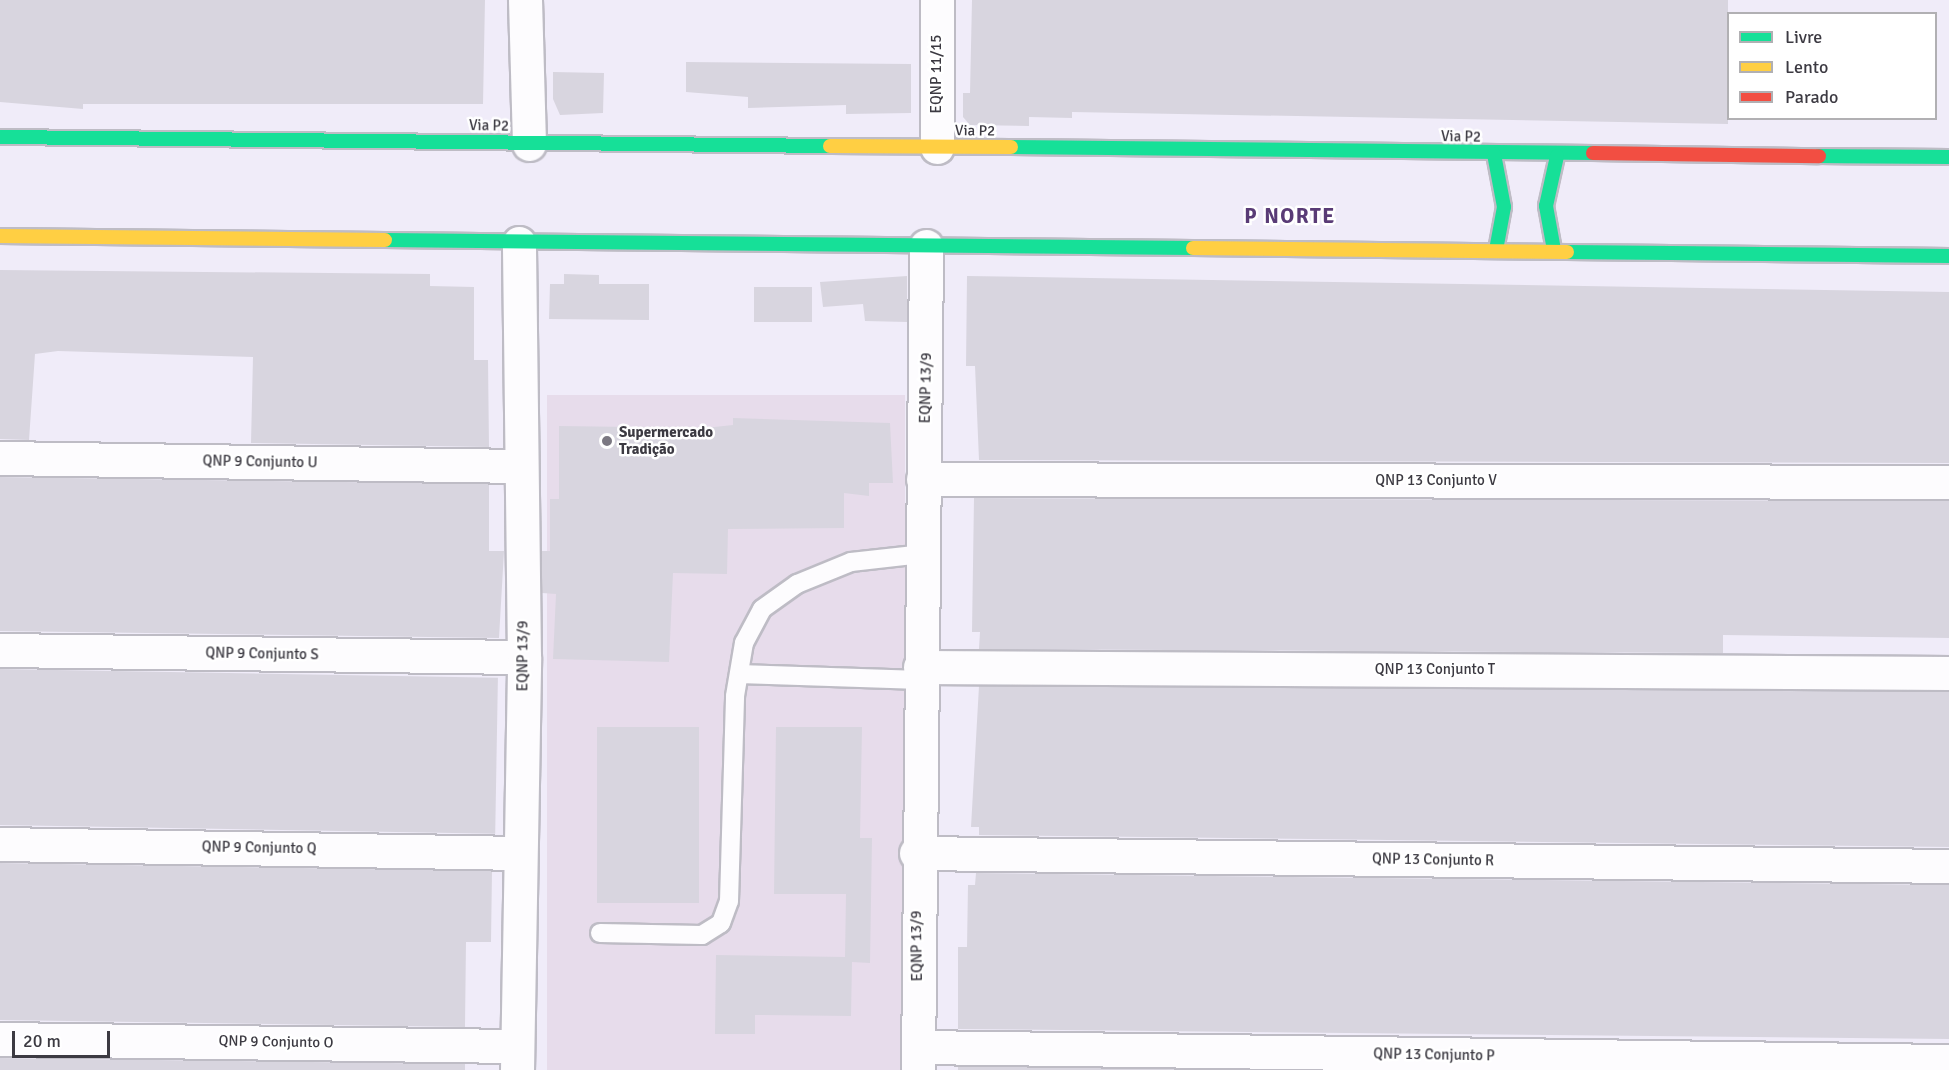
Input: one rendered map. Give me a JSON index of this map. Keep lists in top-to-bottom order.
{
  "streets": {
    "main road": ["Via P2"],
    "street": [
      "EQNP 11/15",
      "EQNP 13/9",
      "QNP 9 Conjunto U",
      "QNP 13 Conjunto V",
      "QNP 9 Conjunto S",
      "QNP 13 Conjunto T",
      "QNP 9 Conjunto Q",
      "QNP 13 Conjunto R",
      "QNP 9 Conjunto O",
      "QNP 13 Conjunto P"
    ]
  },
  "crossings": [
    ["EQNP 11/15", "Via P2"],
    ["EQNP 13/9", "QNP 9 Conjunto U"],
    ["EQNP 13/9", "QNP 13 Conjunto V"],
    ["EQNP 13/9", "QNP 9 Conjunto S"],
    ["EQNP 13/9", "QNP 13 Conjunto T"],
    ["EQNP 13/9", "QNP 9 Conjunto Q"],
    ["EQNP 13/9", "QNP 13 Conjunto R"],
    ["EQNP 13/9", "QNP 9 Conjunto O"],
    ["EQNP 13/9", "QNP 13 Conjunto P"]
  ],
  "districts": ["P NORTE"],
  "places": ["Supermercado Tradição"],
  "legend": ["Livre", "Lento", "Parado"],
  "scale_bar": "20 m"
}
